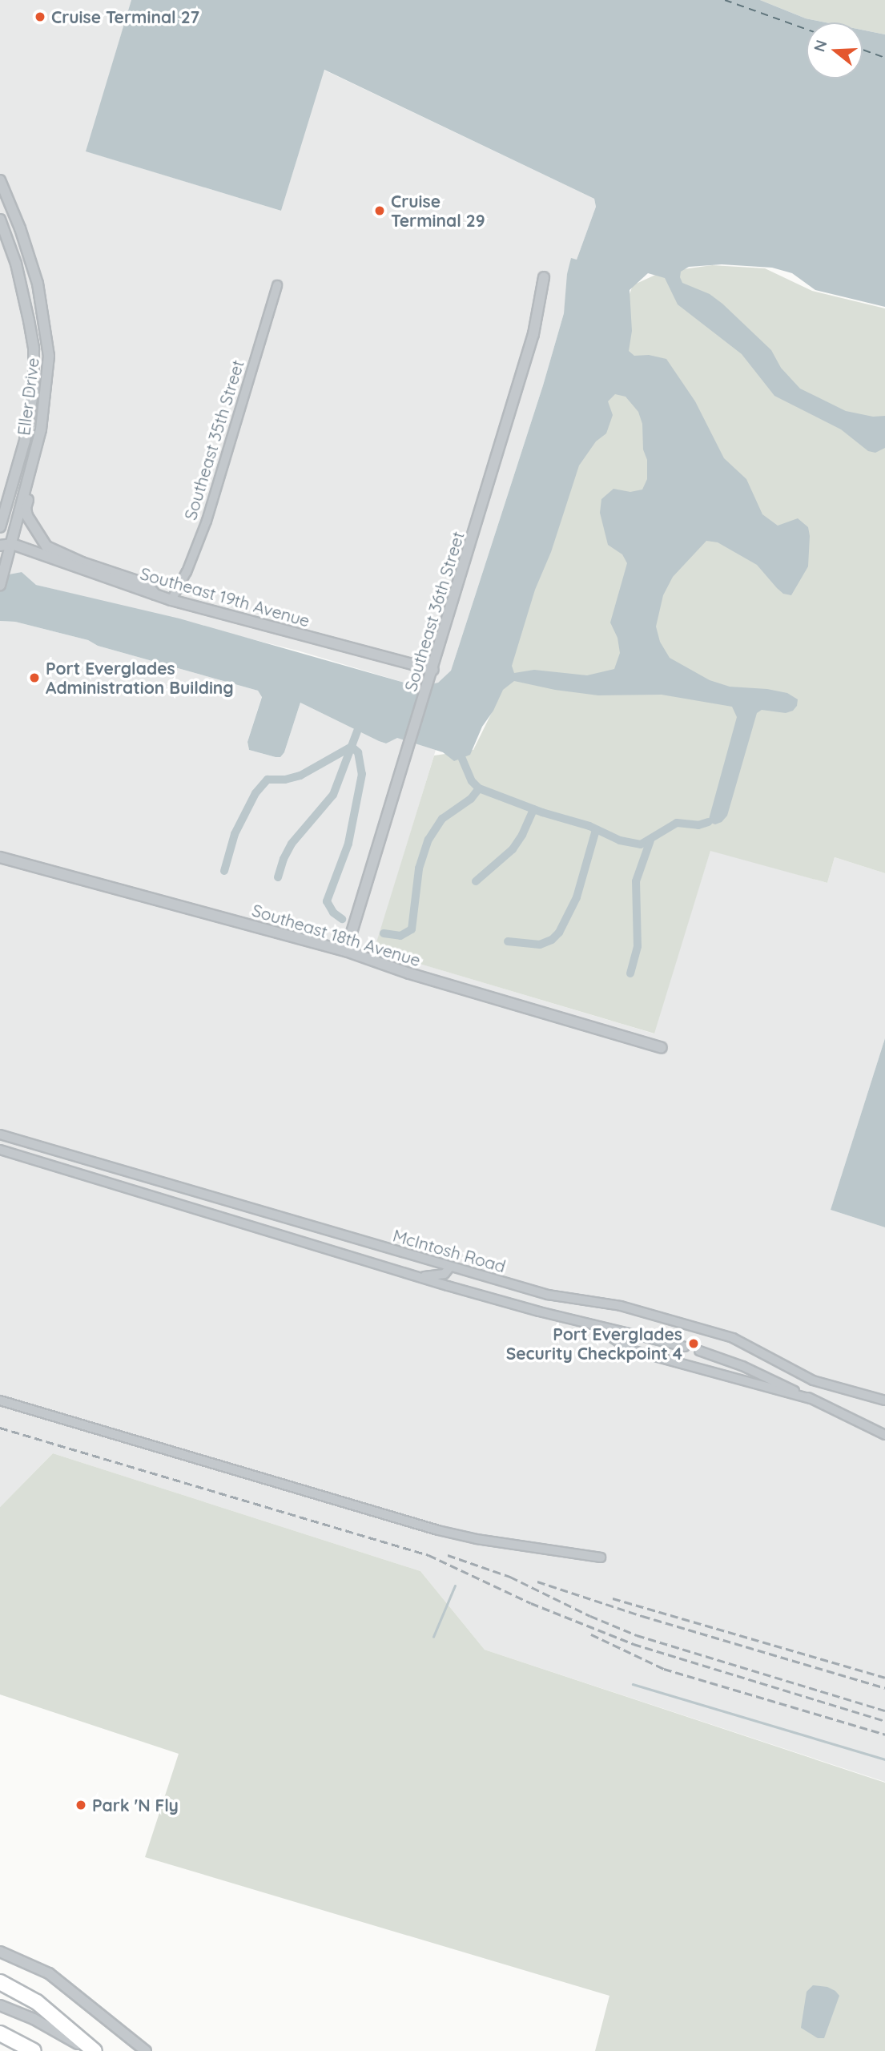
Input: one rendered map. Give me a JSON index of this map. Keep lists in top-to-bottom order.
{
  "streets": {
    "street": [
      "Eller Drive",
      "Southeast 35th Street",
      "Southeast 19th Avenue",
      "Southeast 36th Street",
      "Southeast 18th Avenue",
      "McIntosh Road"
    ]
  },
  "crossings": [
    ["Eller Drive", "Southeast 19th Avenue"],
    ["Southeast 35th Street", "Southeast 19th Avenue"],
    ["Southeast 19th Avenue", "Southeast 36th Street"],
    ["Southeast 36th Street", "Southeast 18th Avenue"]
  ],
  "places": [
    "Cruise Terminal 27",
    "Cruise Terminal 29",
    "Port Everglades Administration Building",
    "Port Everglades Security Checkpoint 4",
    "Park 'N Fly"
  ],
  "north": "left"
}
